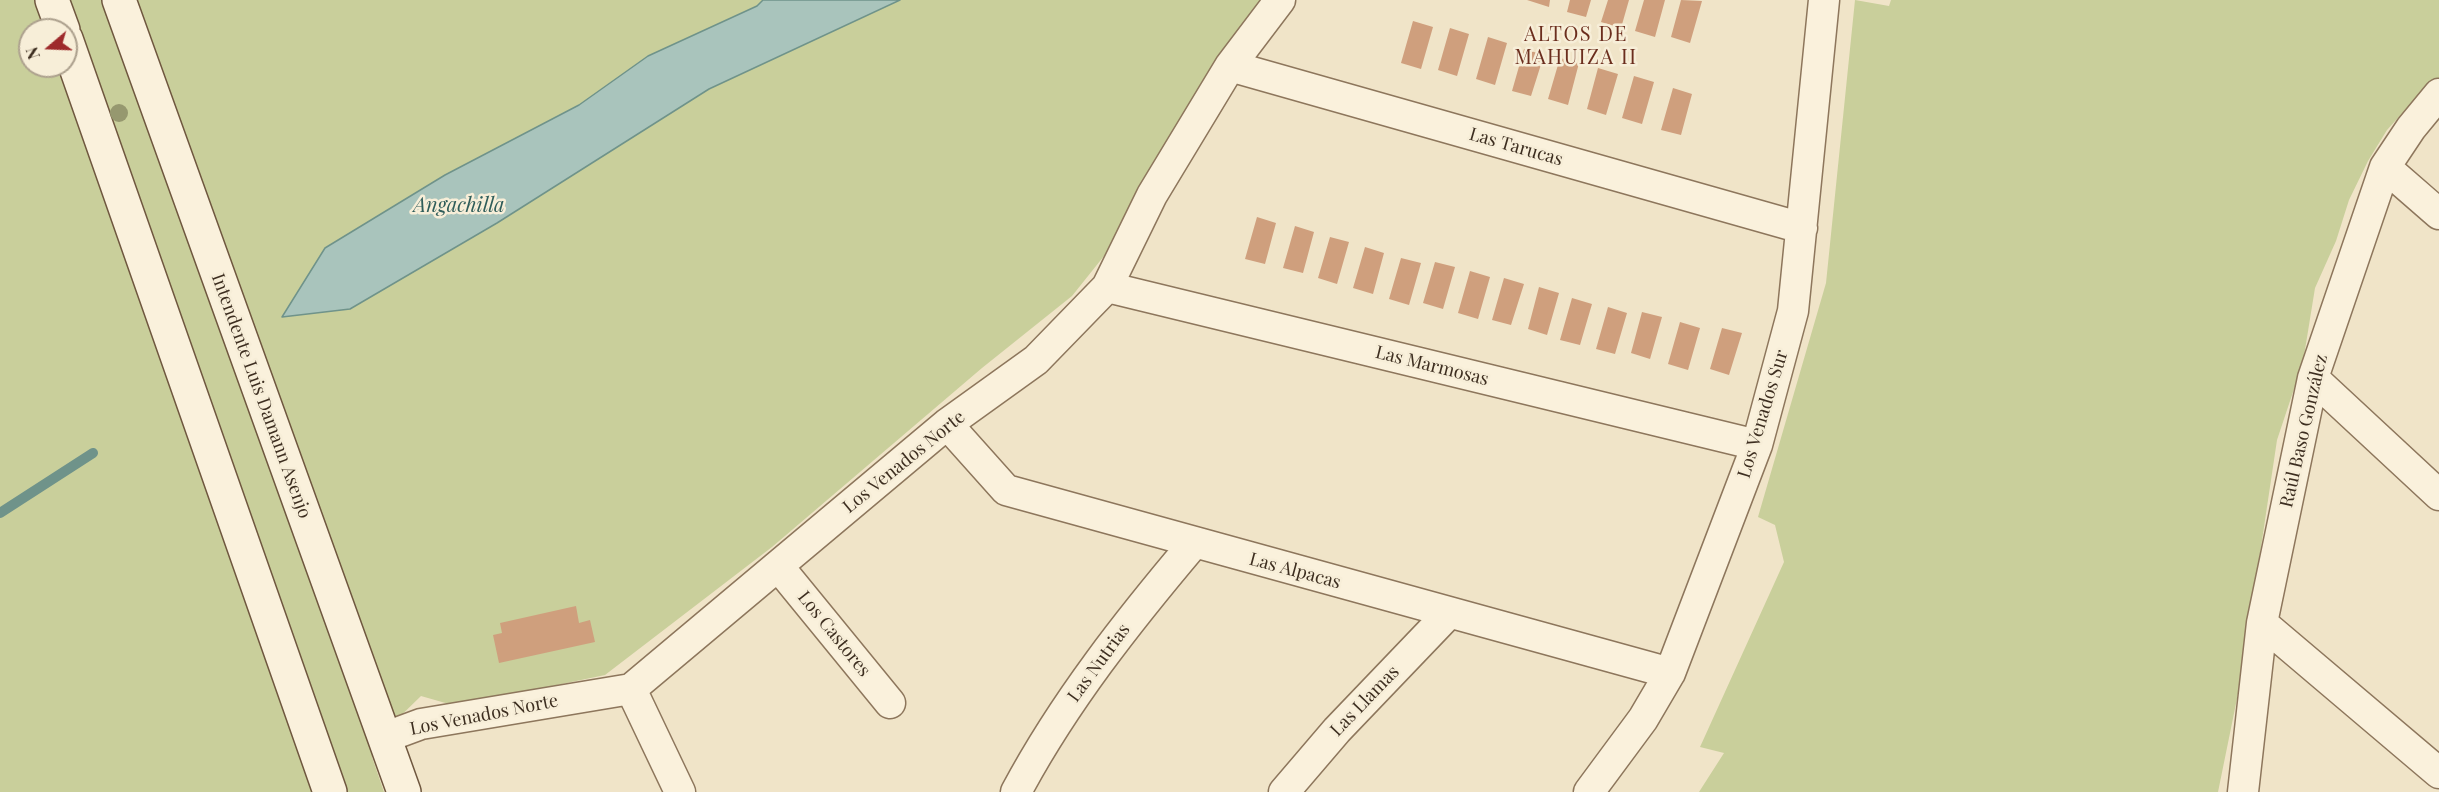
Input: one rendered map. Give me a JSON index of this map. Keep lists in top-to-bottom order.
{
  "streets": {
    "main road": ["Intendente Luis Damann Asenjo"],
    "street": [
      "Las Tarucas",
      "Las Marmosas",
      "Los Venados Sur",
      "Raúl Baso González",
      "Los Venados Norte",
      "Las Alpacas",
      "Los Castores",
      "Las Nutrias",
      "Las Llamas"
    ]
  },
  "crossings": [
    ["Las Tarucas", "Los Venados Sur"],
    ["Las Tarucas", "Los Venados Norte"],
    ["Las Marmosas", "Los Venados Sur"],
    ["Las Marmosas", "Los Venados Norte"],
    ["Intendente Luis Damann Asenjo", "Los Venados Norte"],
    ["Los Venados Sur", "Las Alpacas"],
    ["Los Venados Norte", "Las Alpacas"],
    ["Los Venados Norte", "Los Castores"],
    ["Las Alpacas", "Las Nutrias"],
    ["Las Alpacas", "Las Llamas"]
  ],
  "districts": ["ALTOS DE MAHUIZA II"],
  "water": ["Angachilla"],
  "north": "left"
}
